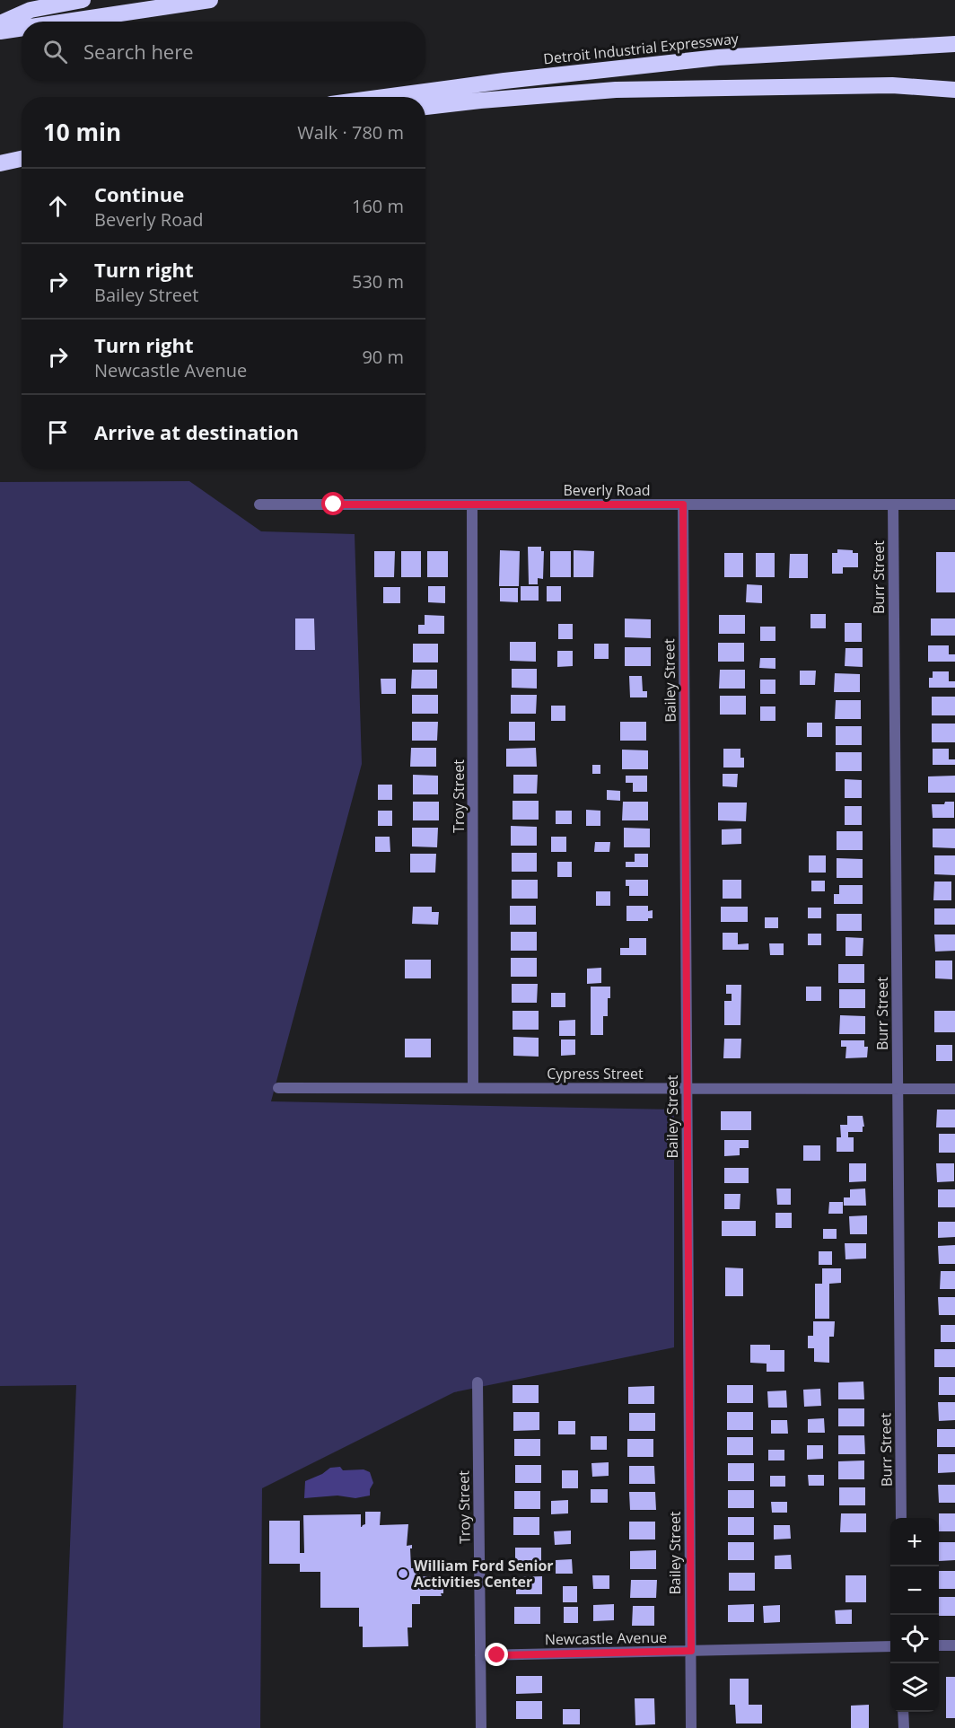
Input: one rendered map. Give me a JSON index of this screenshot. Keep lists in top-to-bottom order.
{
  "streets": {
    "highway": ["Detroit Industrial Expressway"],
    "street": [
      "Beverly Road",
      "Burr Street",
      "Bailey Street",
      "Troy Street",
      "Cypress Street",
      "Newcastle Avenue"
    ]
  },
  "crossings": [
    ["Beverly Road", "Burr Street"],
    ["Beverly Road", "Bailey Street"],
    ["Beverly Road", "Troy Street"],
    ["Burr Street", "Cypress Street"],
    ["Bailey Street", "Cypress Street"],
    ["Bailey Street", "Newcastle Avenue"],
    ["Troy Street", "Cypress Street"],
    ["Troy Street", "Newcastle Avenue"]
  ],
  "places": ["William Ford Senior Activities Center"],
  "page": {
    "search": "Search here",
    "heading": ["10 min", "Walk · 780 m"],
    "list": [
      ["Continue", "Beverly Road", "160 m"],
      ["Turn right", "Bailey Street", "530 m"],
      ["Turn right", "Newcastle Avenue", "90 m"],
      "Arrive at destination"
    ],
    "map_buttons": ["+", "−"]
  }
}
